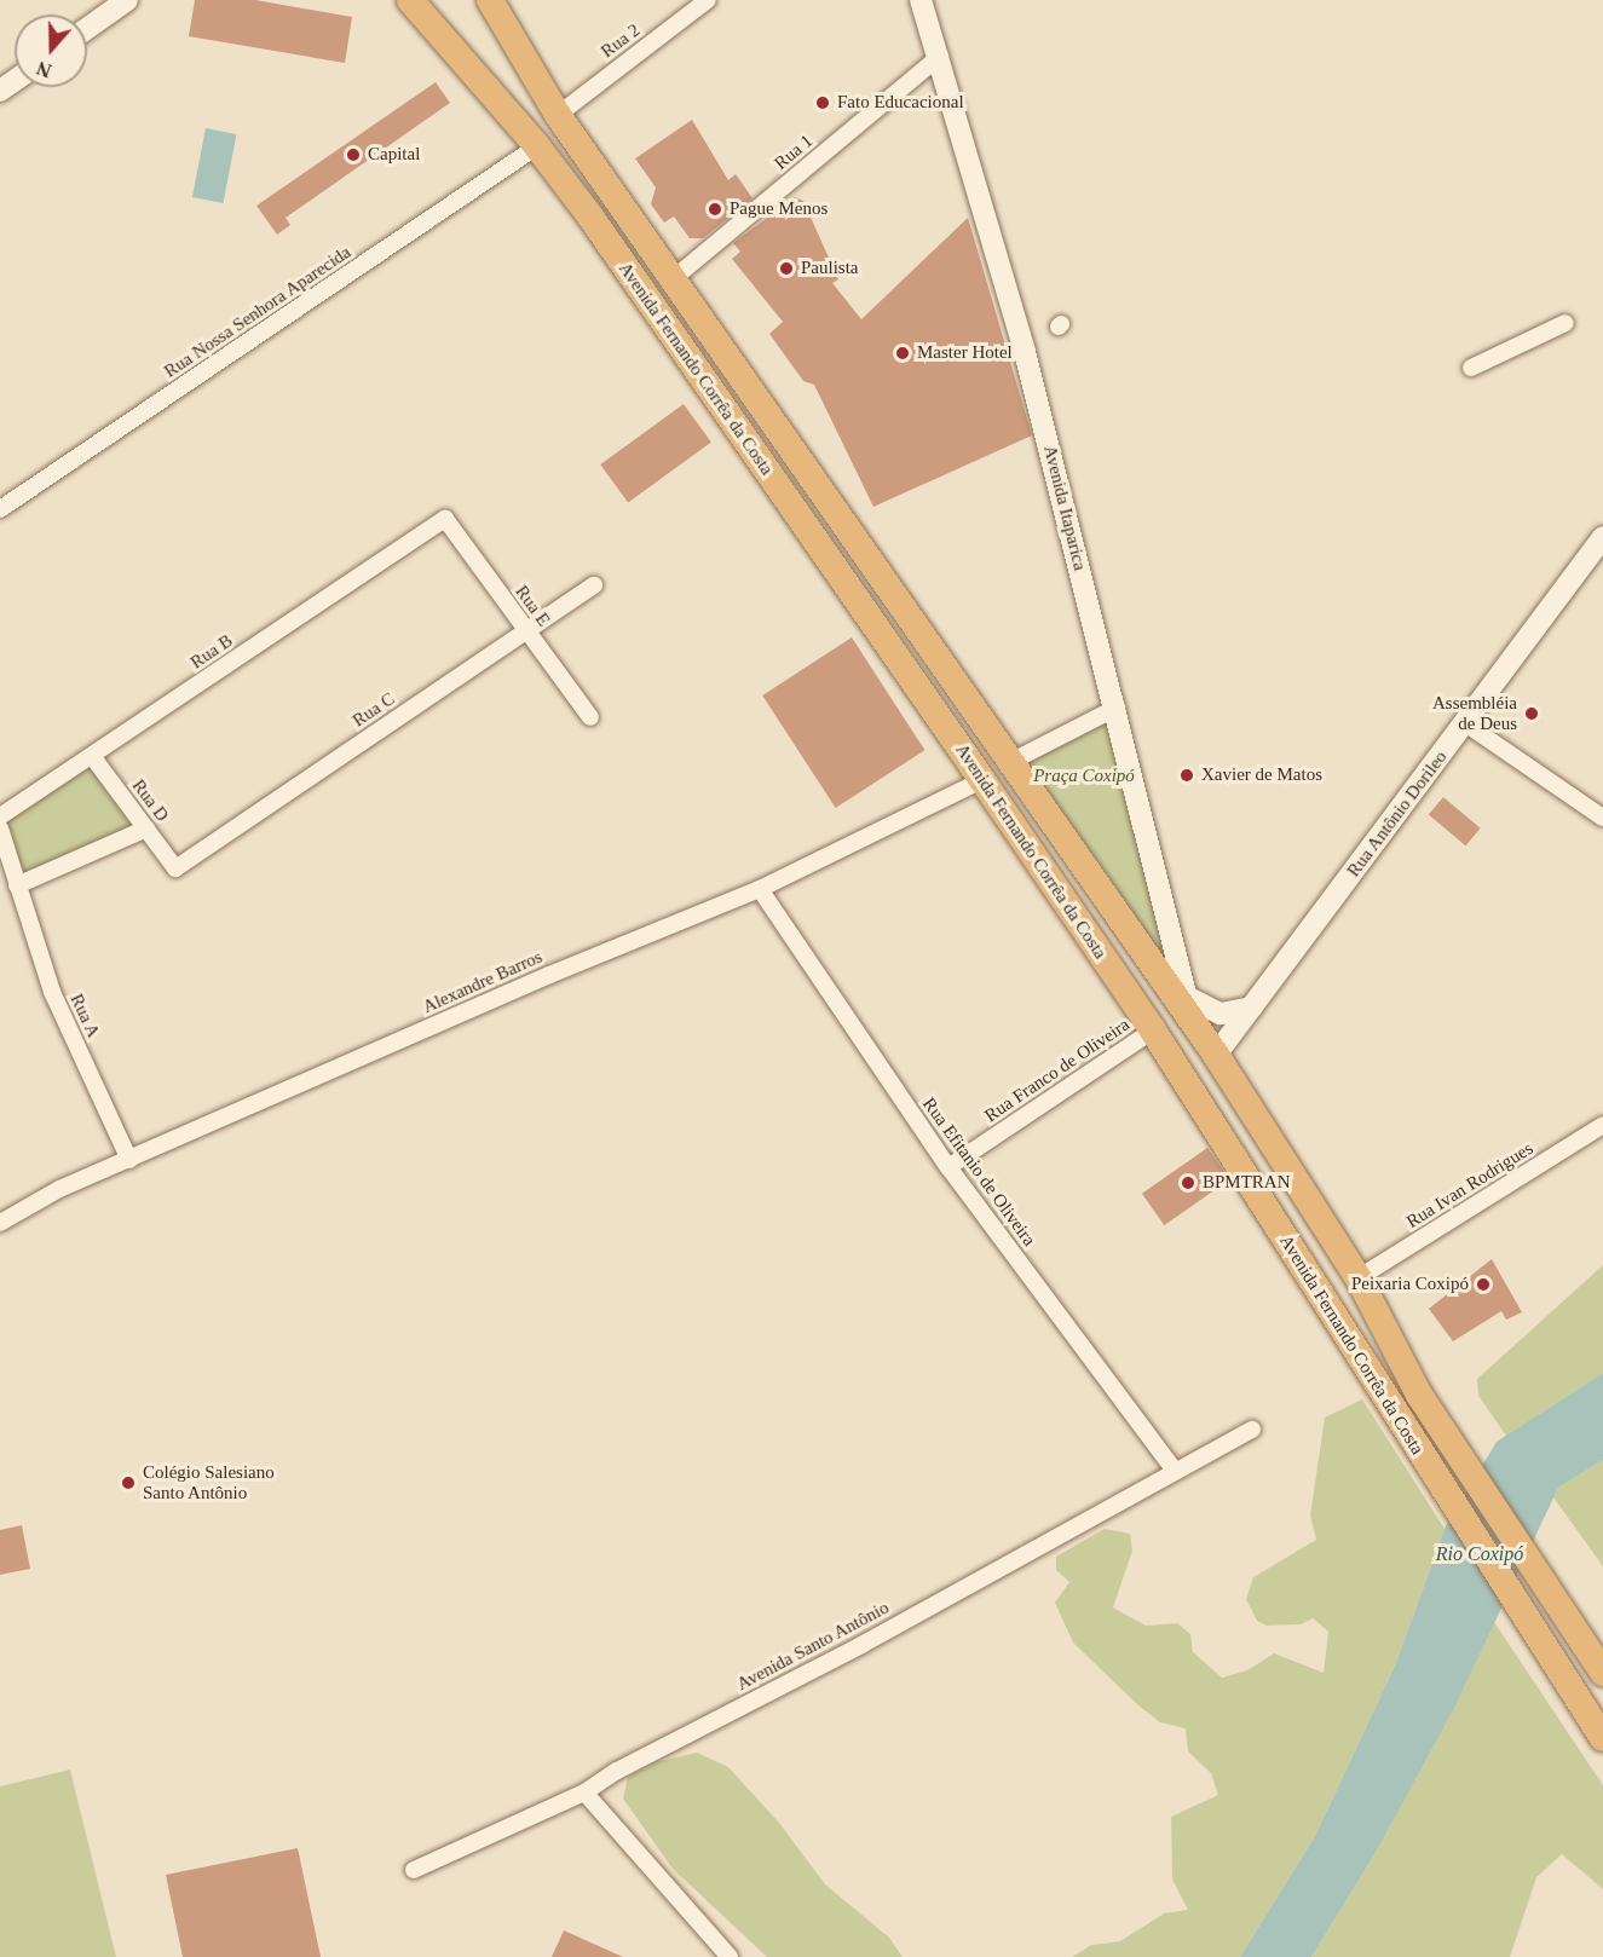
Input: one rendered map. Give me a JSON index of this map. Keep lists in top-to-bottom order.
{
  "streets": {
    "highway": ["Avenida Fernando Corrêa da Costa"],
    "street": [
      "Rua 2",
      "Rua 1",
      "Rua Nossa Senhora Aparecida",
      "Avenida Itaparica",
      "Rua E",
      "Rua B",
      "Rua C",
      "Rua D",
      "Rua Antônio Dorileo",
      "Alexandre Barros",
      "Rua A",
      "Rua Franco de Oliveira",
      "Rua Efitanio de Oliveira",
      "Rua Ivan Rodrigues",
      "Avenida Santo Antônio"
    ]
  },
  "crossings": [
    ["Rua 2", "Avenida Fernando Corrêa da Costa"],
    ["Rua 1", "Avenida Fernando Corrêa da Costa"],
    ["Rua 1", "Avenida Itaparica"],
    ["Rua Nossa Senhora Aparecida", "Avenida Fernando Corrêa da Costa"],
    ["Avenida Fernando Corrêa da Costa", "Avenida Itaparica"],
    ["Avenida Fernando Corrêa da Costa", "Rua Antônio Dorileo"],
    ["Avenida Fernando Corrêa da Costa", "Alexandre Barros"],
    ["Avenida Fernando Corrêa da Costa", "Rua Franco de Oliveira"],
    ["Avenida Fernando Corrêa da Costa", "Rua Ivan Rodrigues"],
    ["Rua E", "Rua B"],
    ["Rua E", "Rua C"],
    ["Rua B", "Rua D"],
    ["Rua C", "Rua D"],
    ["Alexandre Barros", "Rua A"],
    ["Alexandre Barros", "Rua Efitanio de Oliveira"],
    ["Rua Franco de Oliveira", "Rua Efitanio de Oliveira"],
    ["Rua Efitanio de Oliveira", "Avenida Santo Antônio"]
  ],
  "water": ["Rio Coxipó"],
  "parks": ["Praça Coxipó"],
  "places": [
    "Fato Educacional",
    "Capital",
    "Pague Menos",
    "Paulista",
    "Master Hotel",
    "Assembléia de Deus",
    "Xavier de Matos",
    "BPMTRAN",
    "Peixaria Coxipó",
    "Colégio Salesiano Santo Antônio"
  ],
  "north": "bottom"
}
